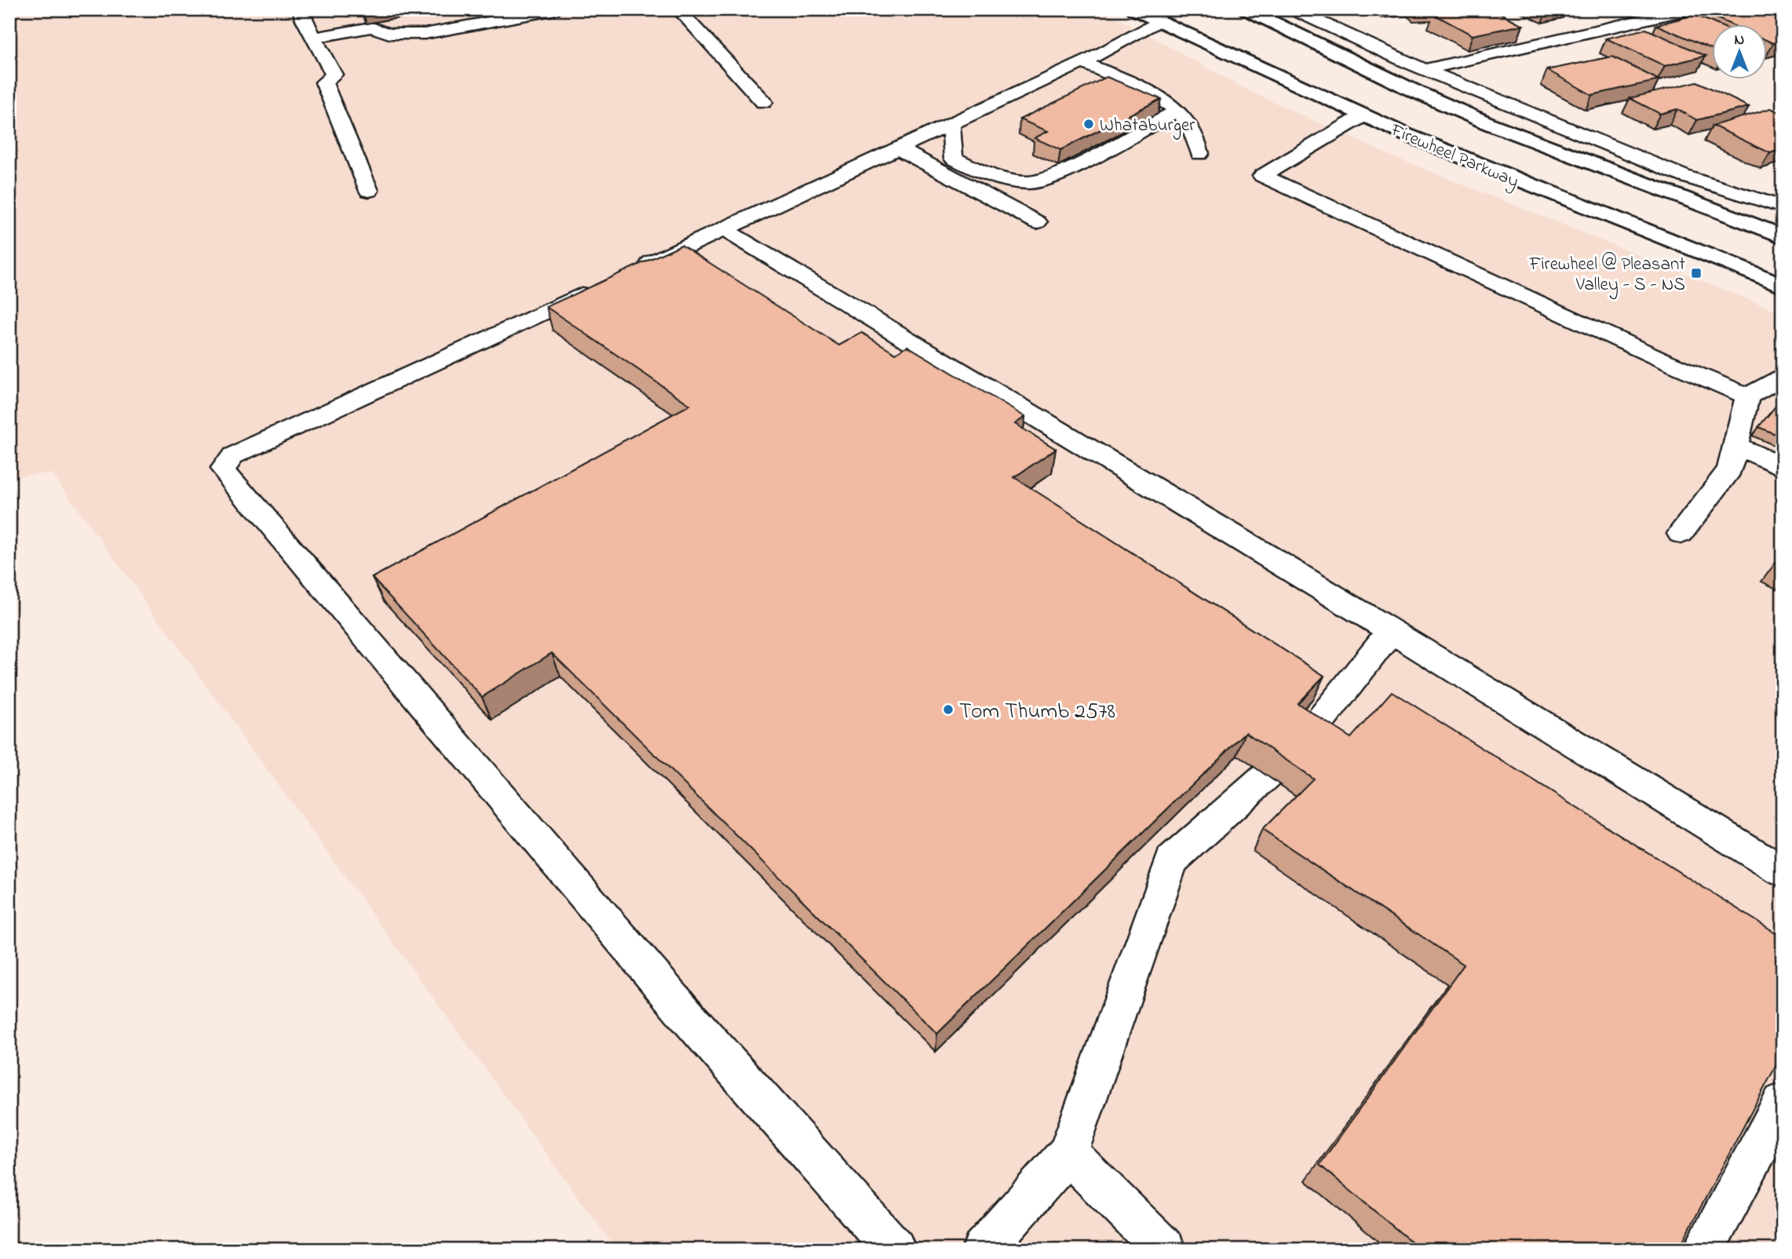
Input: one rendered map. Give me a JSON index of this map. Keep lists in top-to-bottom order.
{
  "streets": {
    "main road": ["Firewheel Parkway"]
  },
  "places": {
    "other": ["Whataburger", "Tom Thumb 2578"],
    "transit": ["Firewheel @ Pleasant Valley - S - NS"]
  },
  "north": "top"
}
